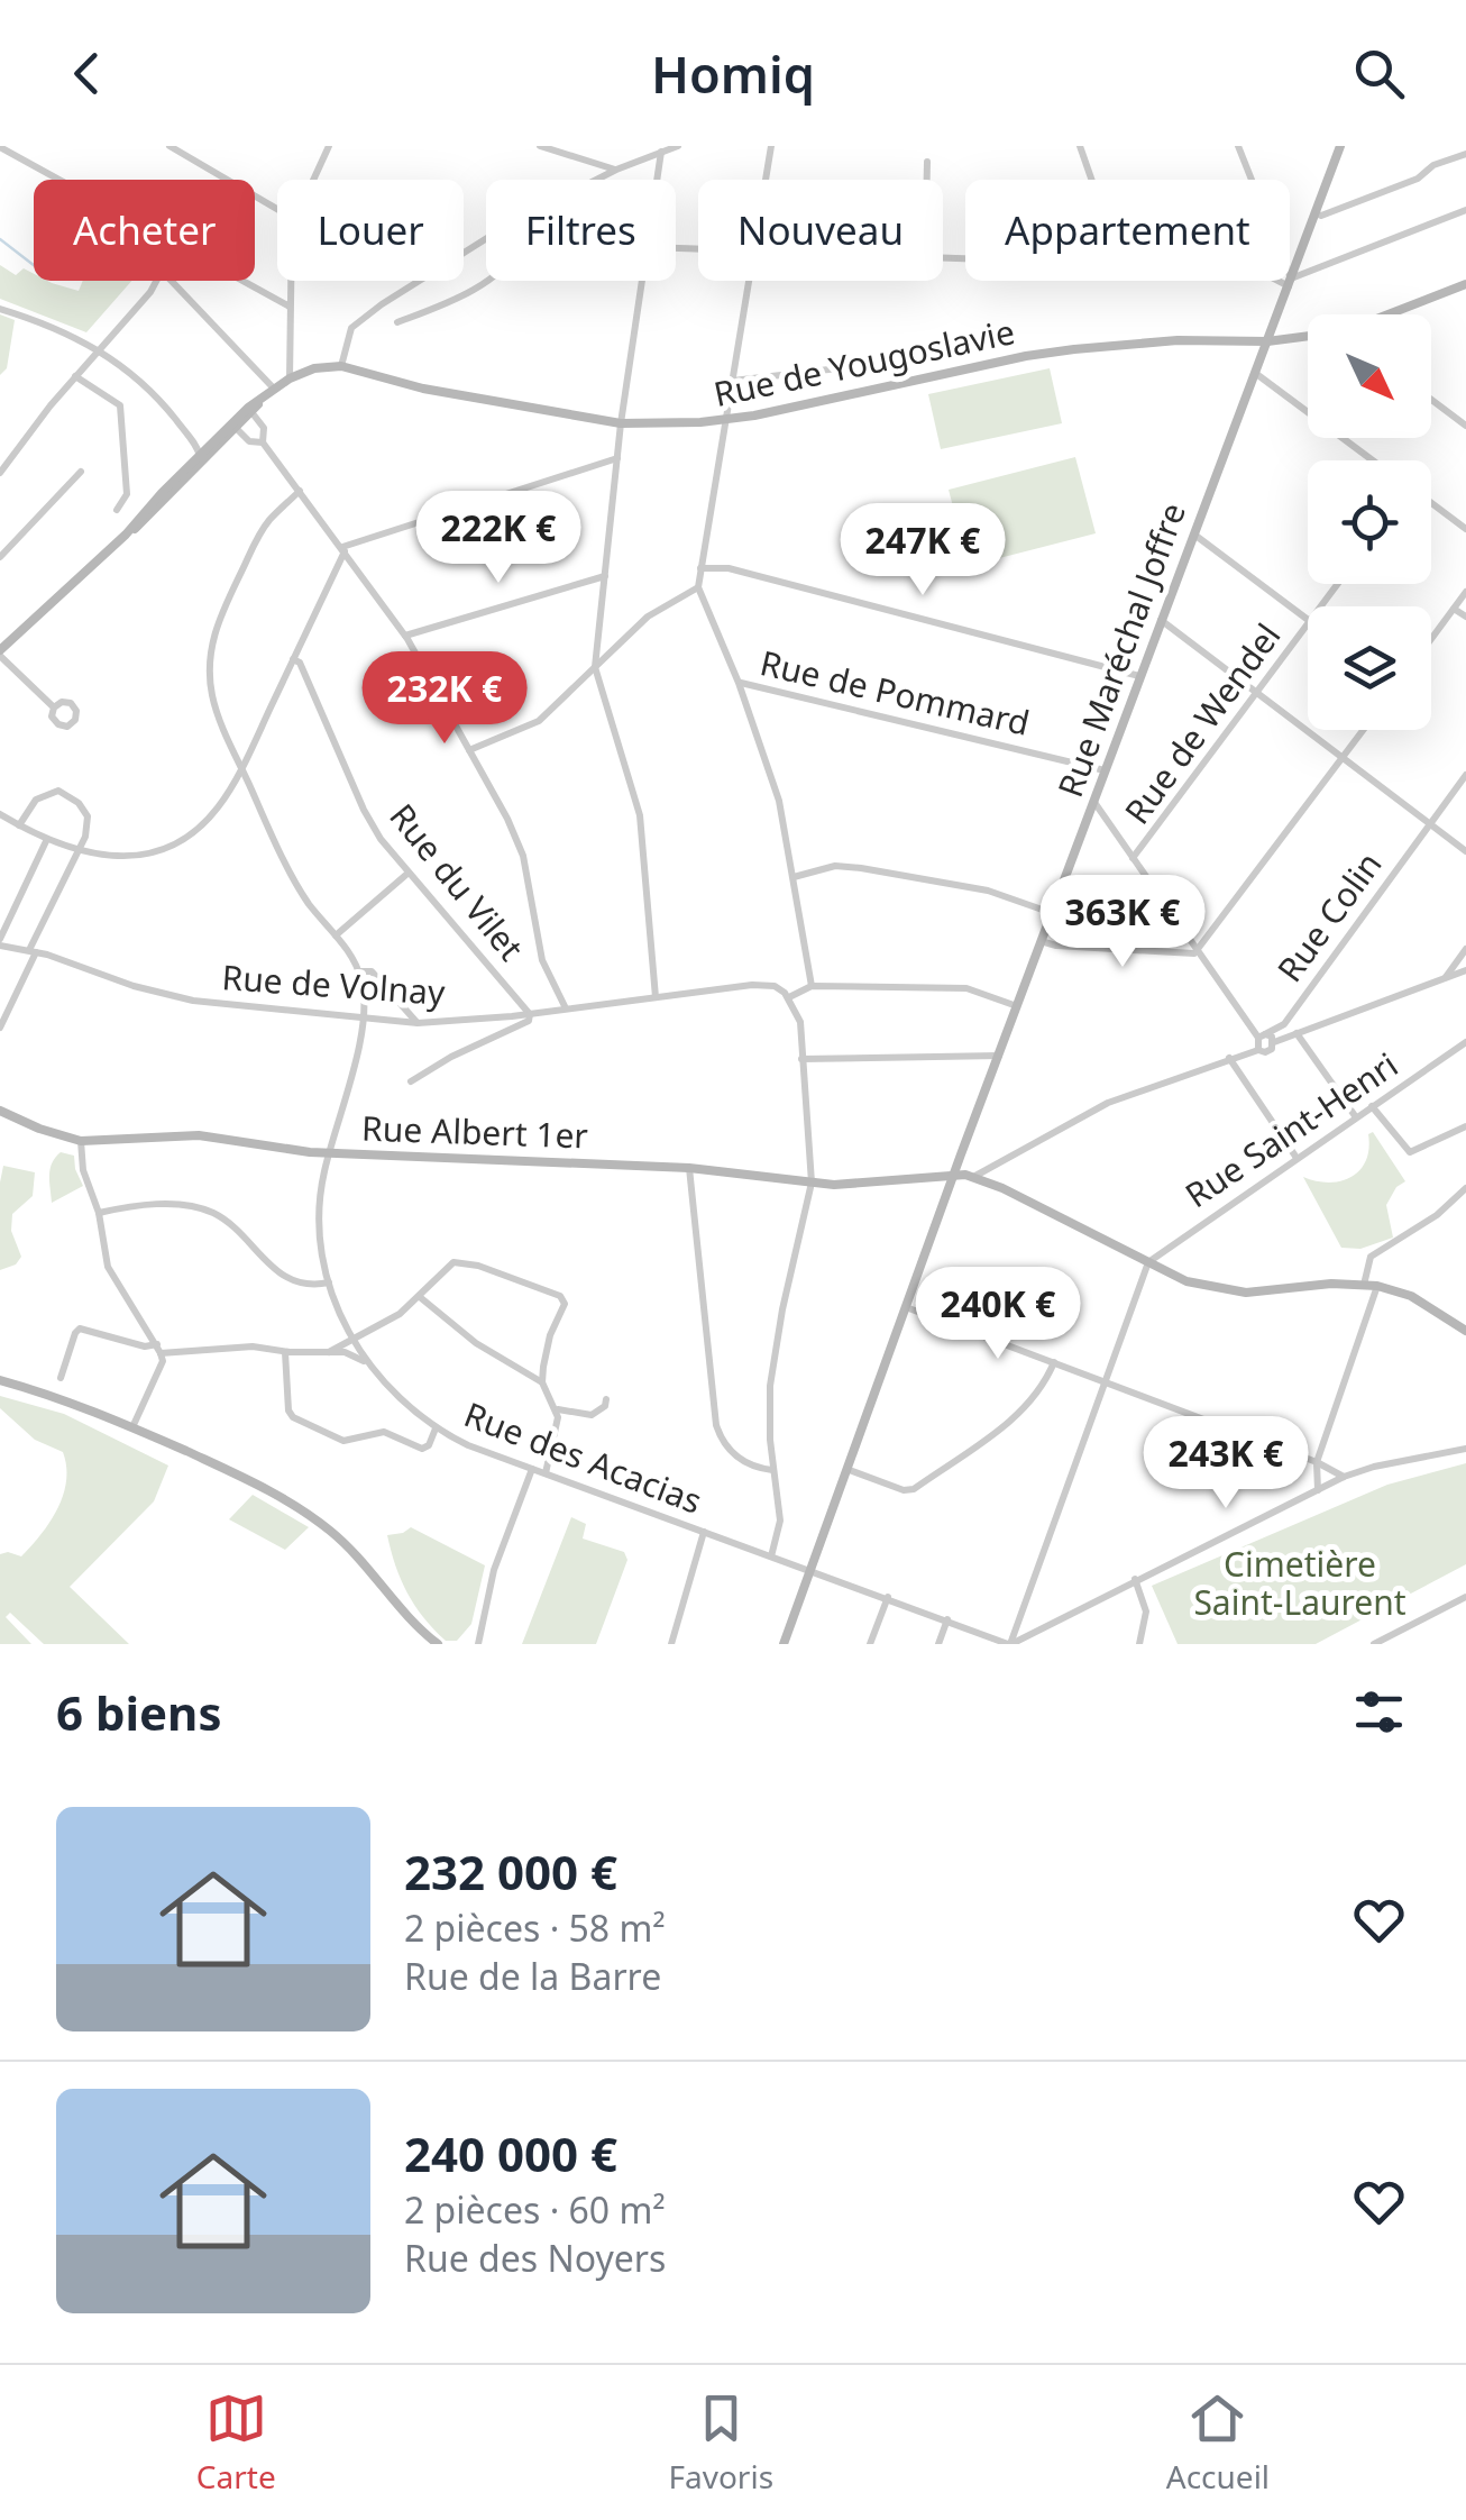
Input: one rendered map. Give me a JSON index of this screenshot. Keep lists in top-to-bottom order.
{
  "streets": {
    "main road": ["Rue de Yougoslavie", "Rue Maréchal Joffre", "Rue Albert 1er"],
    "street": [
      "Rue de Pommard",
      "Rue de Wendel",
      "Rue du Vilet",
      "Rue Colin",
      "Rue de Volnay",
      "Rue Saint-Henri",
      "Rue des Acacias"
    ]
  },
  "crossings": [
    ["Rue de Yougoslavie", "Rue Maréchal Joffre"],
    ["Rue Maréchal Joffre", "Rue de Pommard"],
    ["Rue Maréchal Joffre", "Rue Albert 1er"],
    ["Rue Maréchal Joffre", "Rue des Acacias"],
    ["Rue du Vilet", "Rue de Volnay"],
    ["Rue de Volnay", "Rue des Acacias"],
    ["Rue Saint-Henri", "Rue Albert 1er"],
    ["Rue Albert 1er", "Rue des Acacias"]
  ],
  "parks": ["Cimetière Saint-Laurent"],
  "north": "bottom right",
  "page": {
    "header": "Homiq",
    "chip": [
      "Acheter",
      "Louer",
      "Filtres",
      "Nouveau",
      "Appartement"
    ],
    "price": [
      "222K €",
      "247K €",
      "232K €",
      "363K €",
      "240K €",
      "243K €"
    ],
    "heading": "6 biens",
    "list": [
      {
        "name": "232 000 €",
        "note": "2 pièces · 58 m² · Rue de la Barre"
      },
      {
        "name": "240 000 €",
        "note": "2 pièces · 60 m² · Rue des Noyers"
      }
    ],
    "tabs": ["Carte", "Favoris", "Accueil"]
  }
}
